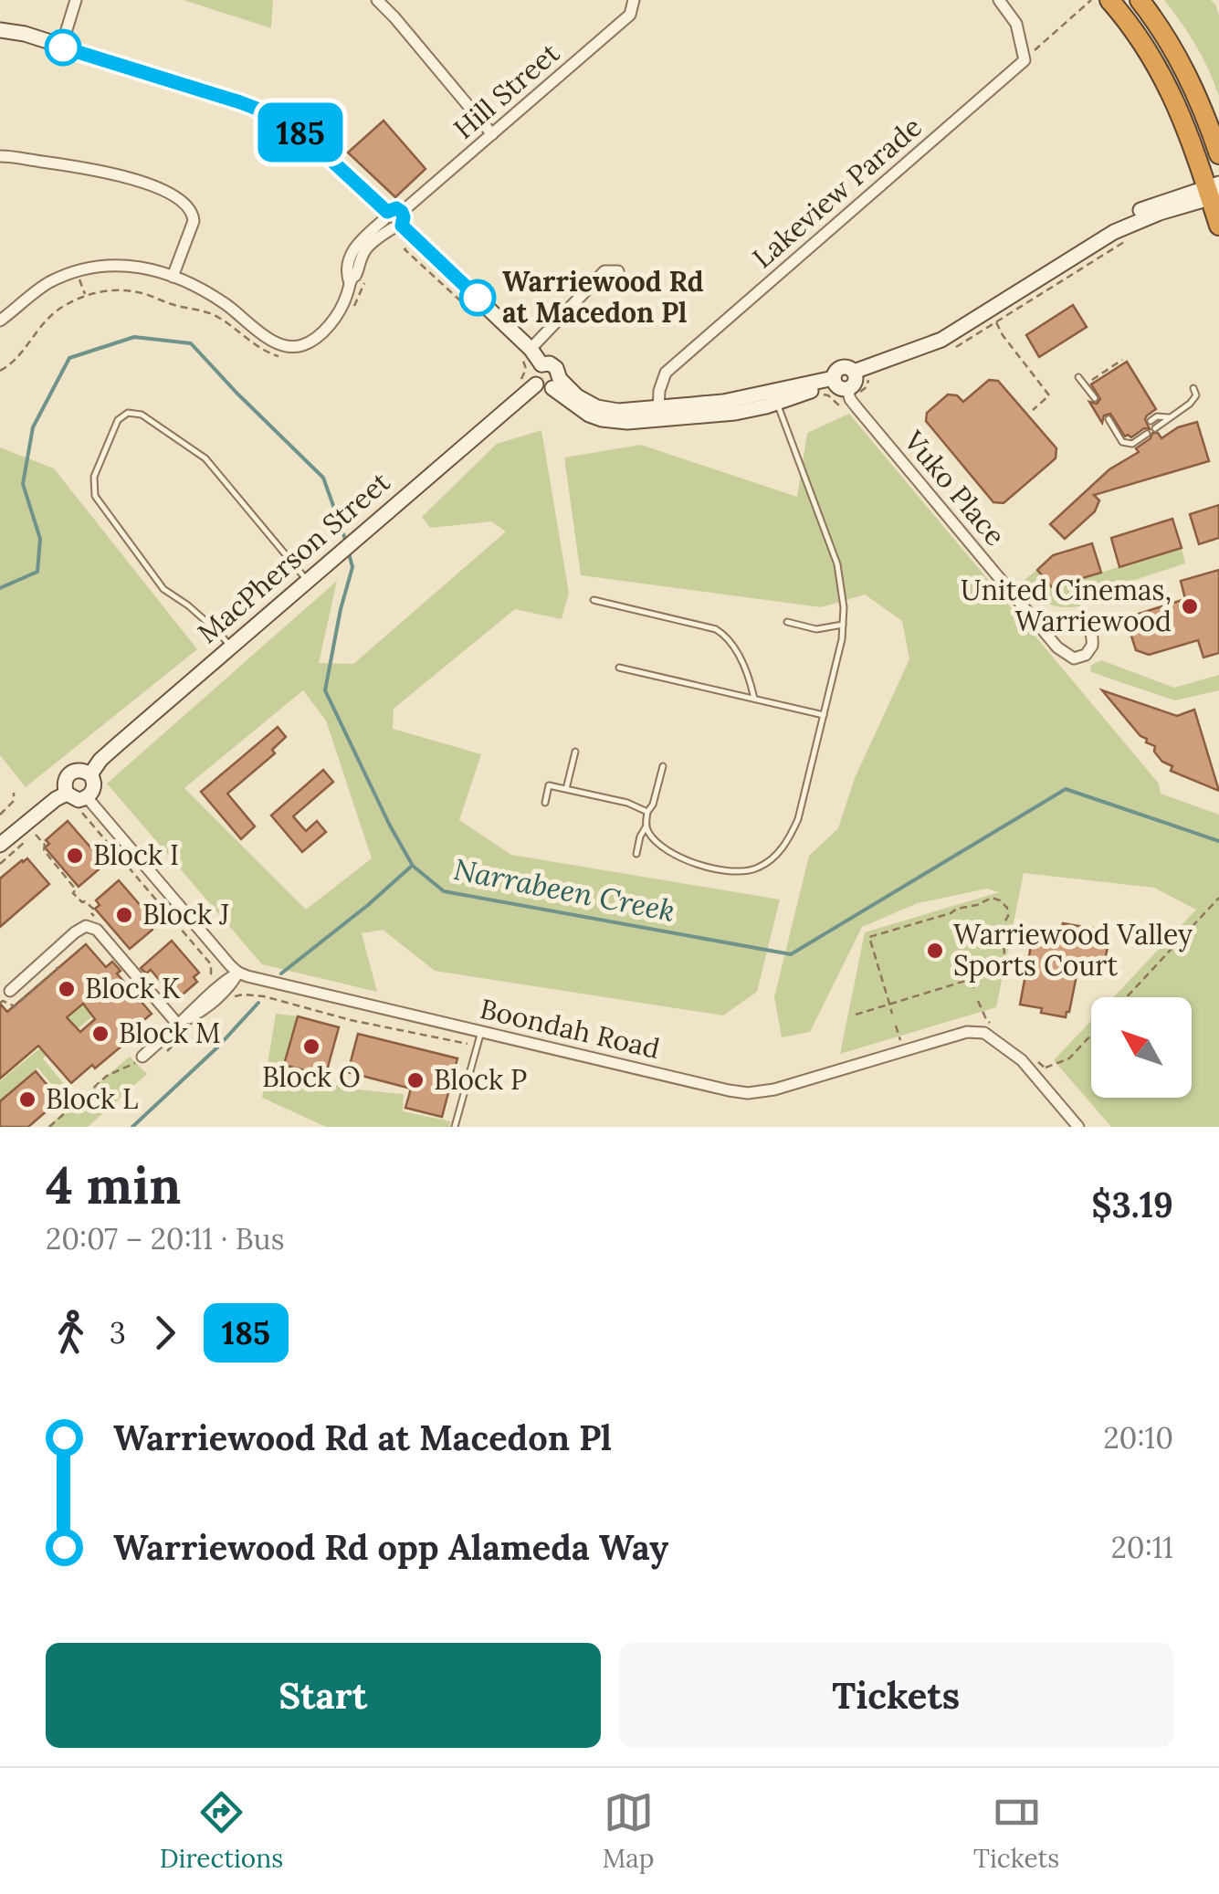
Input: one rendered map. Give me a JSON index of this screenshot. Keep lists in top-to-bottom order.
{
  "streets": {
    "street": [
      "Hill Street",
      "Lakeview Parade",
      "Vuko Place",
      "MacPherson Street",
      "Boondah Road"
    ]
  },
  "water": ["Narrabeen Creek"],
  "places": [
    "Warriewood Rd at Macedon Pl",
    "United Cinemas, Warriewood",
    "Block I",
    "Block J",
    "Warriewood Valley Sports Court",
    "Block K",
    "Block M",
    "Block O",
    "Block P",
    "Block L"
  ],
  "lines": ["bus line 185"],
  "north": "top left",
  "page": {
    "on_map": "185",
    "heading": ["4 min", "20:07 – 20:11 · Bus", "$3.19"],
    "legs": ["3", "185"],
    "list": [
      {
        "name": "Warriewood Rd at Macedon Pl",
        "value": "20:10"
      },
      {
        "name": "Warriewood Rd opp Alameda Way",
        "value": "20:11"
      }
    ],
    "buttons": ["Start", "Tickets"],
    "tabs": ["Directions", "Map", "Tickets"]
  }
}
